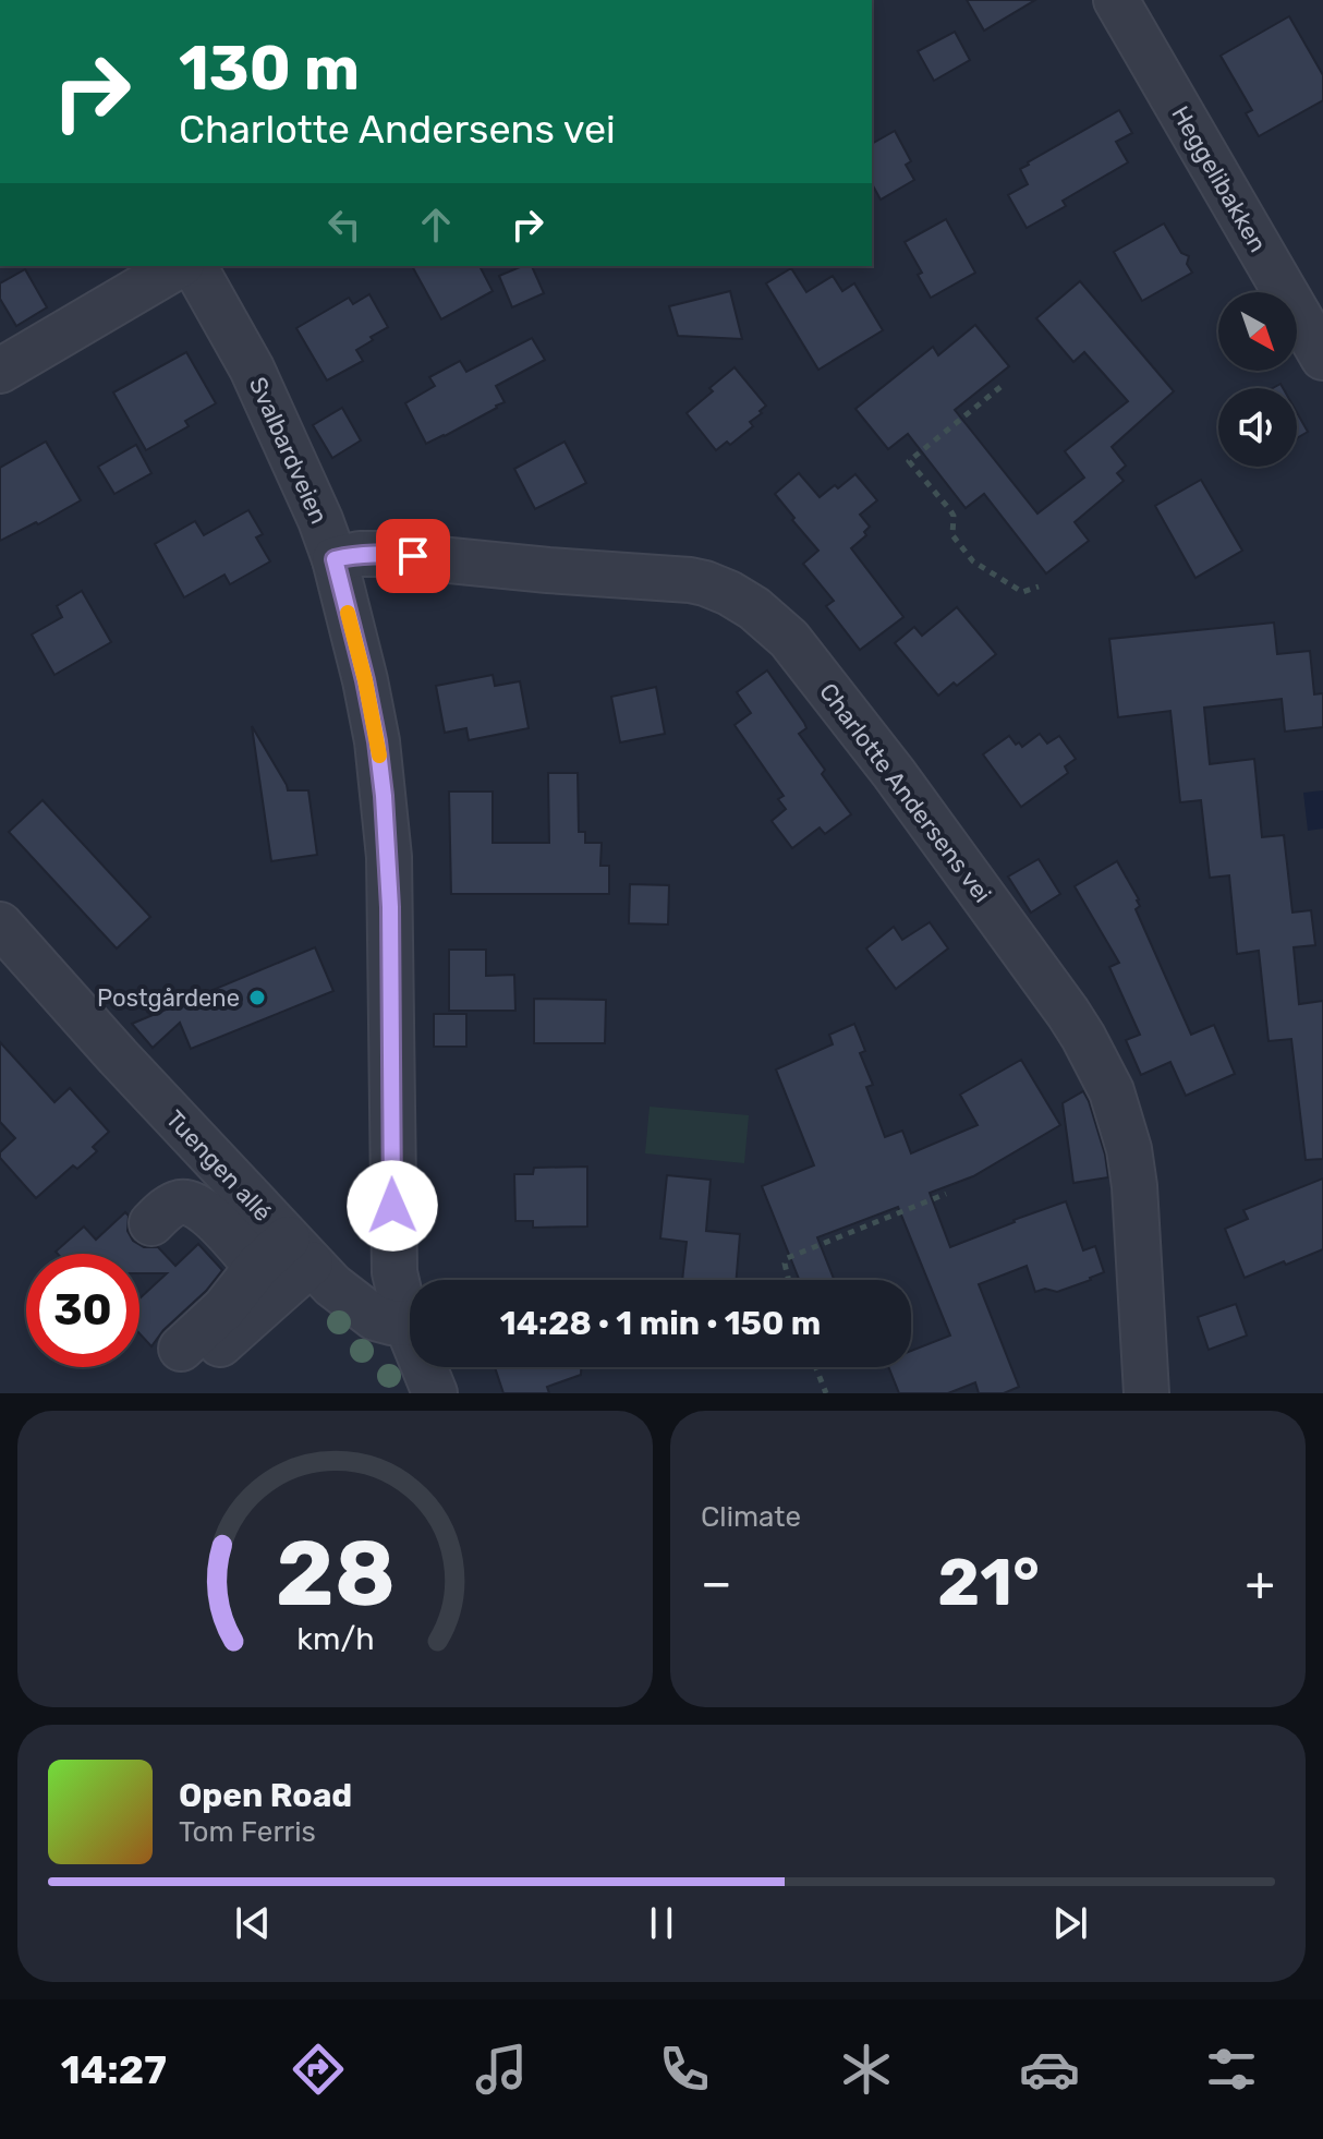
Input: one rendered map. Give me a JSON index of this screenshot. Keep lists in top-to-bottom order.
{
  "streets": {
    "street": [
      "Heggelibakken",
      "Svalbardveien",
      "Charlotte Andersens vei",
      "Tuengen allé"
    ]
  },
  "crossings": [
    ["Svalbardveien", "Charlotte Andersens vei"],
    ["Svalbardveien", "Tuengen allé"]
  ],
  "places": ["Postgårdene"],
  "north": "bottom right",
  "page": {
    "turn": ["130 m", "Charlotte Andersens vei"],
    "limit": "30",
    "trip": "14:28 · 1 min · 150 m",
    "tile": "Climate",
    "heat": ["−", "21°", "+"],
    "song": ["Open Road", "Tom Ferris"],
    "tabs": "14:27",
    "gauge": ["28", "km/h"]
  }
}
